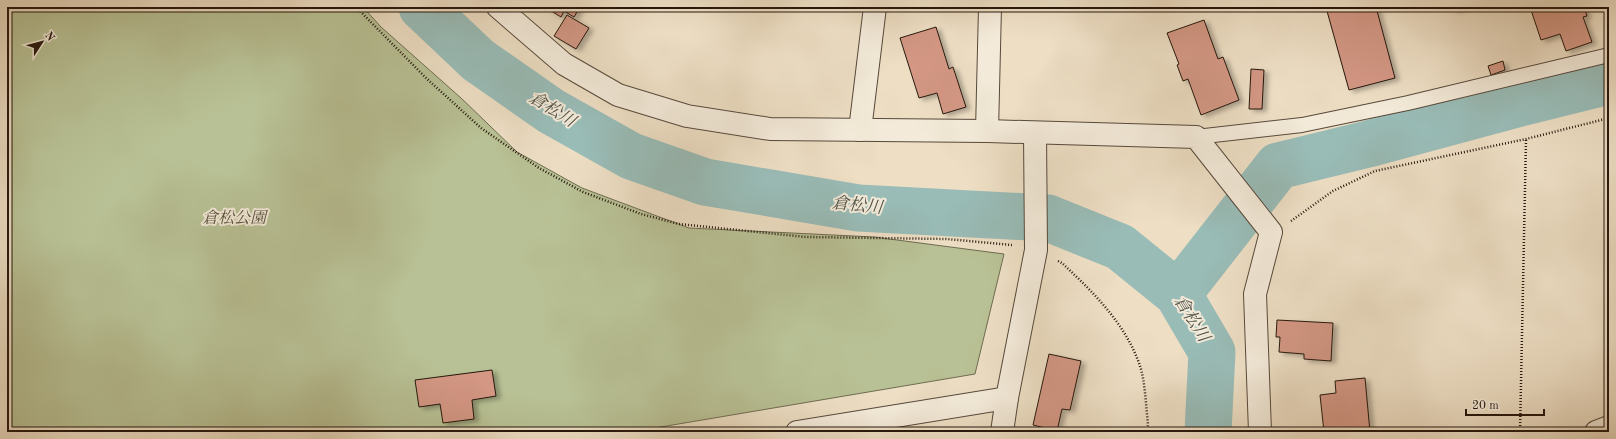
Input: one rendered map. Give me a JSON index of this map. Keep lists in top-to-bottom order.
{
  "water": ["倉松川"],
  "parks": ["倉松公園"],
  "scale_bar": "20 m",
  "north": "top right"
}
